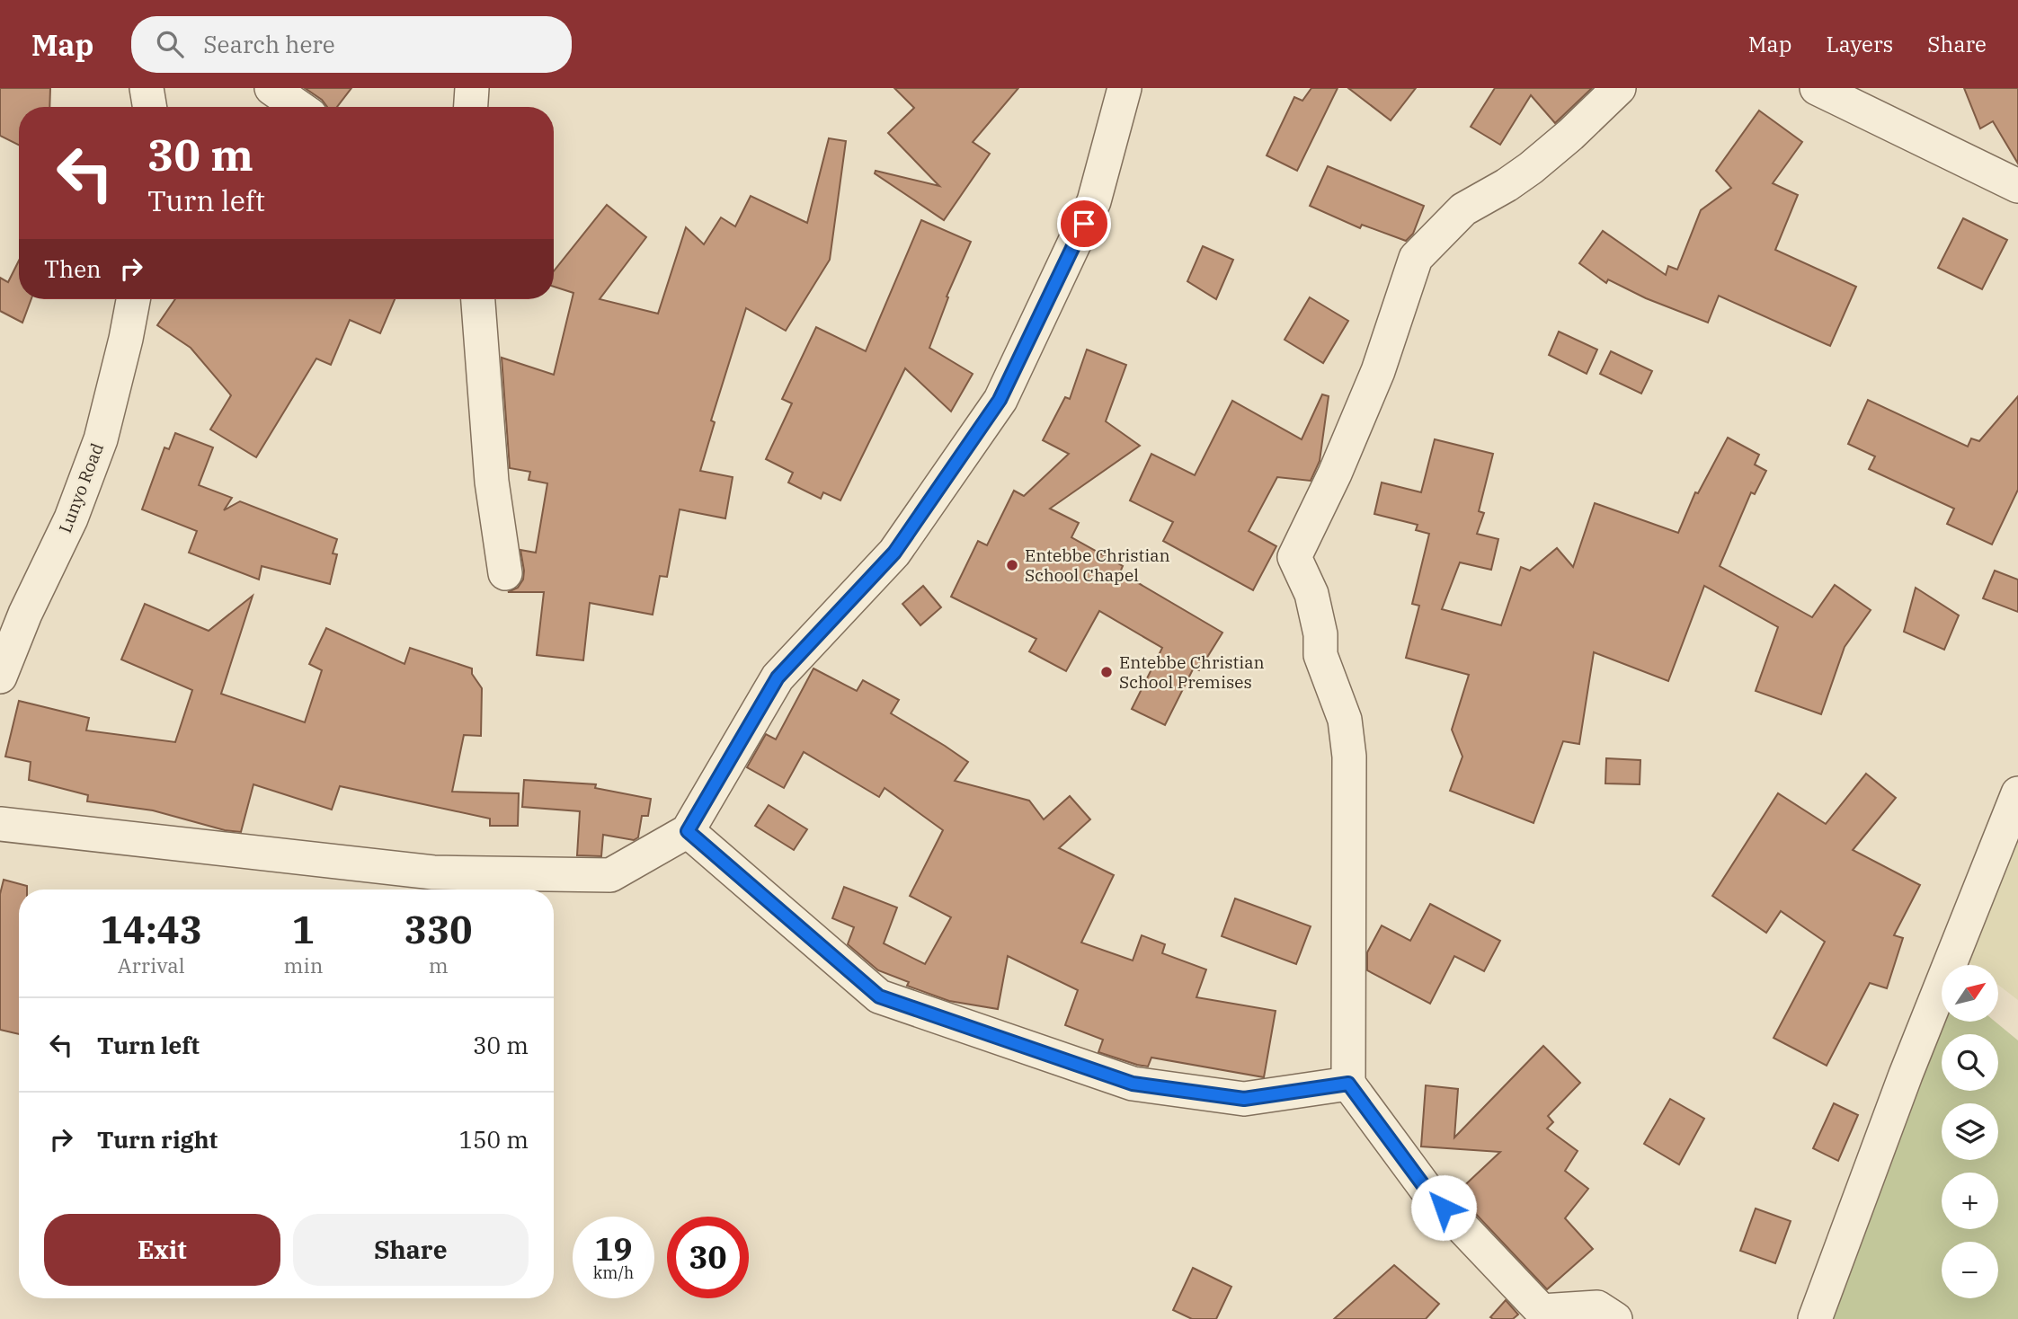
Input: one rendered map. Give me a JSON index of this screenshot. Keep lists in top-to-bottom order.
{
  "streets": {
    "street": ["Lunyo Road"]
  },
  "places": ["Entebbe Christian School Chapel", "Entebbe Christian School Premises"],
  "north": "top right",
  "page": {
    "header": "Map",
    "search": "Search here",
    "nav": ["Map", "Layers", "Share"],
    "turn": ["30 m", "Turn left"],
    "then": "Then",
    "eta": [
      "14:43",
      "Arrival",
      "1",
      "min",
      "330",
      "m"
    ],
    "map_buttons": ["+", "−"],
    "list": [
      {
        "name": "Turn left",
        "value": "30 m"
      },
      {
        "name": "Turn right",
        "value": "150 m"
      }
    ],
    "buttons": ["Exit", "Share"],
    "speed": "19 km/h",
    "limit": "30"
  }
}
